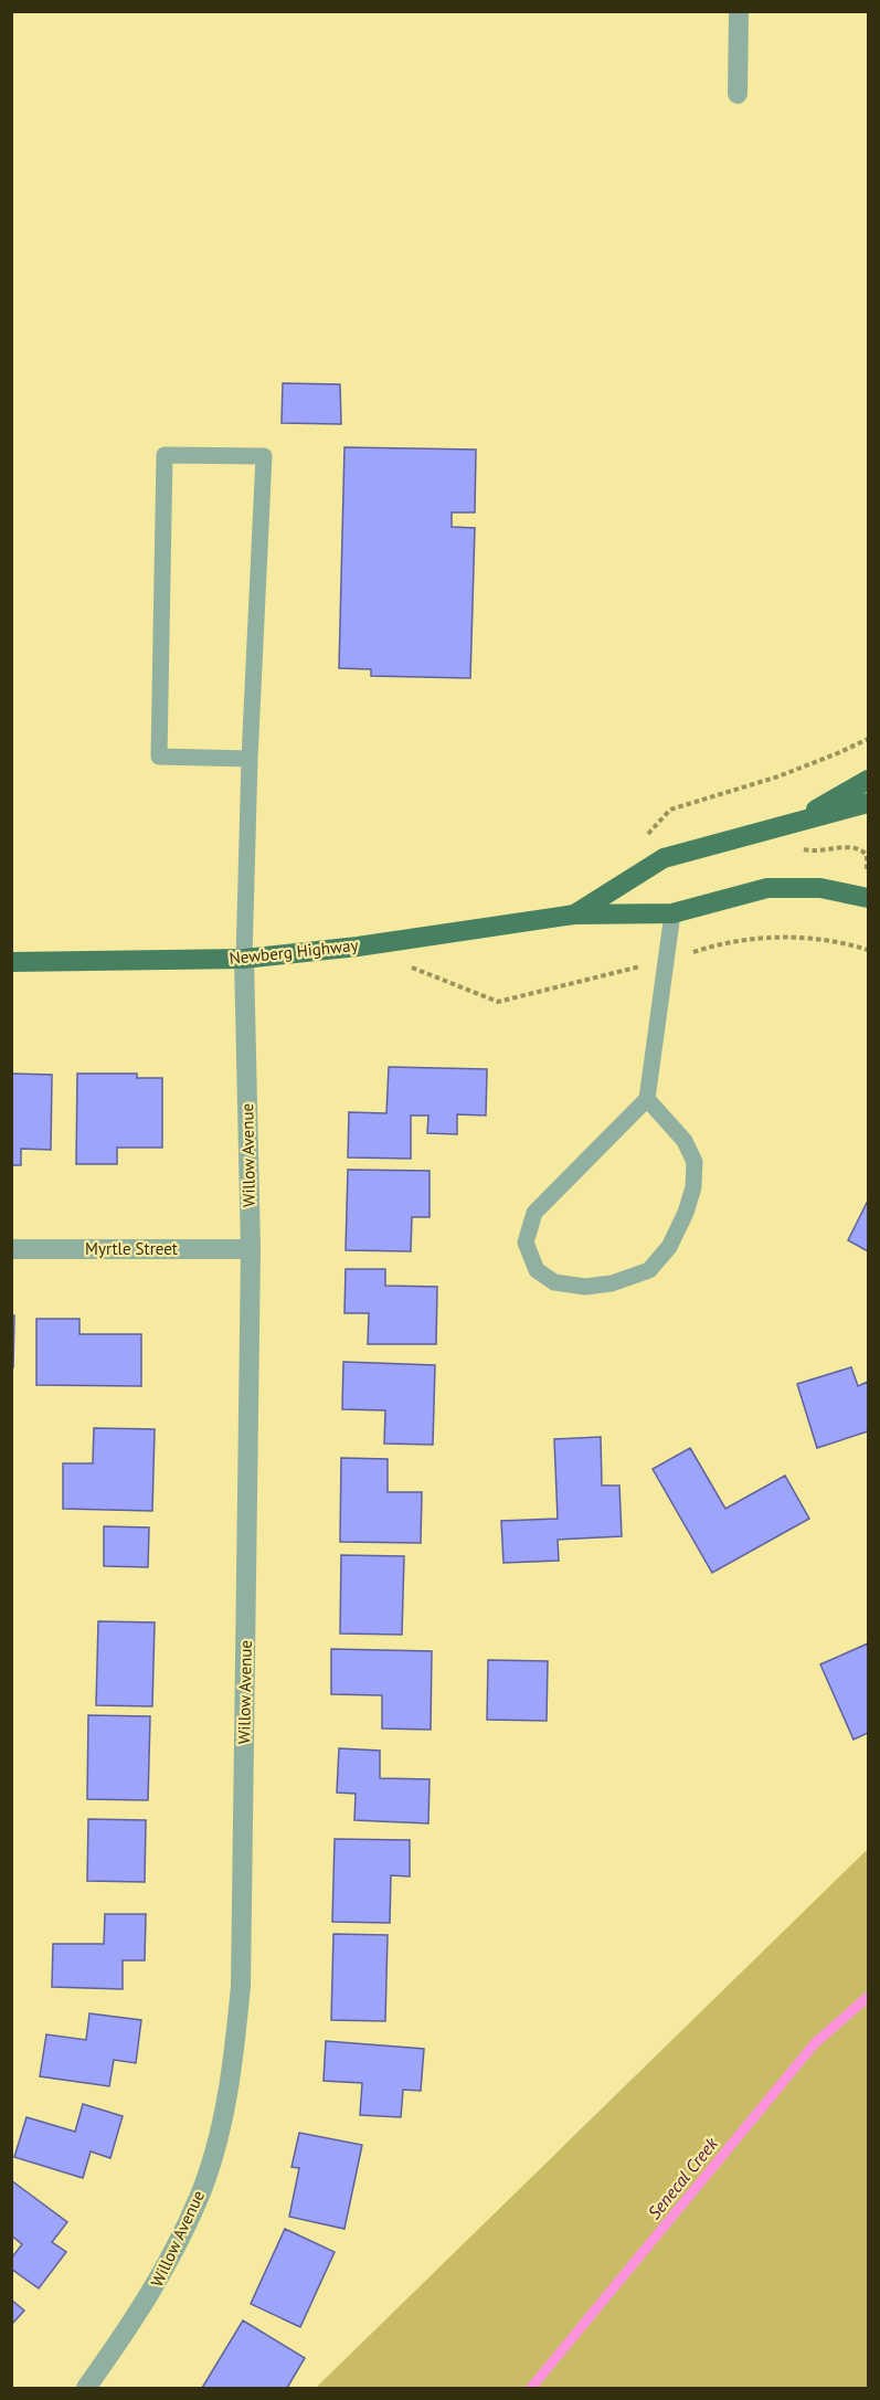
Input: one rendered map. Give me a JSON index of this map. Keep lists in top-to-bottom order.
{
  "streets": {
    "main road": ["Newberg Highway"],
    "street": ["Willow Avenue", "Myrtle Street"]
  },
  "crossings": [
    ["Newberg Highway", "Willow Avenue"],
    ["Willow Avenue", "Myrtle Street"]
  ],
  "water": ["Senecal Creek"]
}
